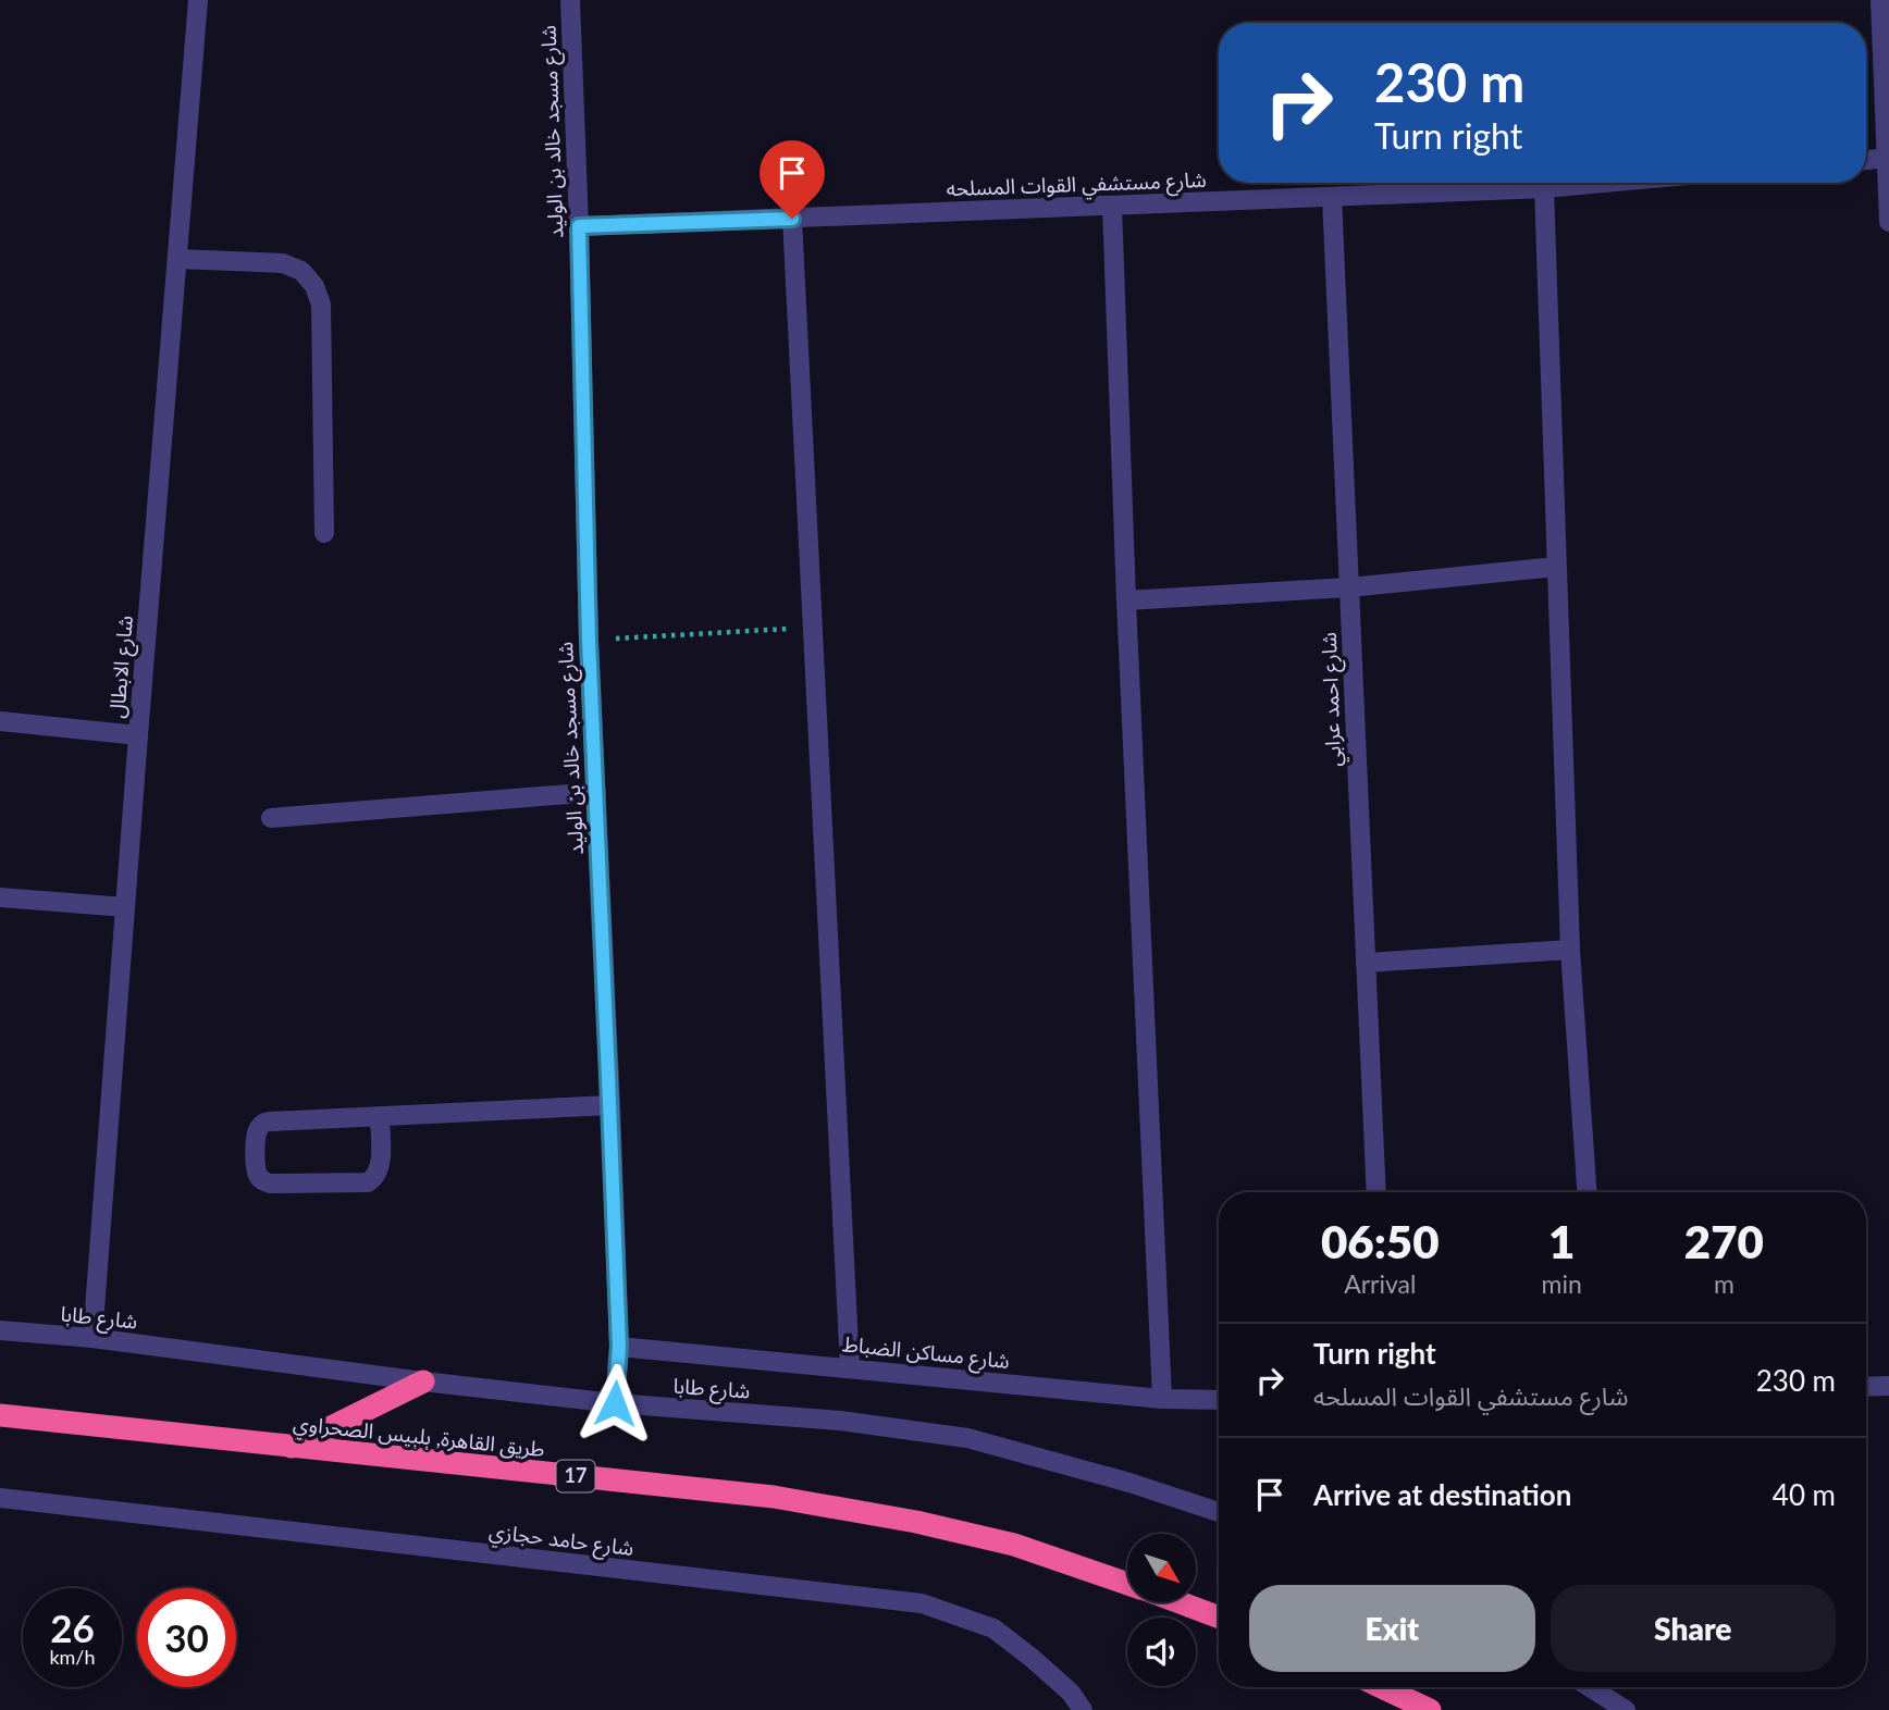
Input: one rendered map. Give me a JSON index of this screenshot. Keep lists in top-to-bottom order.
{
  "streets": {
    "highway": ["طريق القاهرة, بلبيس الصحراوي", "17"],
    "street": [
      "شارع مسجد خالد بن الوليد",
      "شارع مستشفي القوات المسلحه",
      "شارع الابطال",
      "شارع احمد عرابي",
      "شارع طابا",
      "شارع مساكن الضباط",
      "شارع حامد حجازي"
    ]
  },
  "crossings": [
    ["شارع مسجد خالد بن الوليد", "شارع مستشفي القوات المسلحه"],
    ["شارع مسجد خالد بن الوليد", "شارع طابا"],
    ["شارع مسجد خالد بن الوليد", "شارع مساكن الضباط"],
    ["شارع مستشفي القوات المسلحه", "شارع احمد عرابي"],
    ["شارع الابطال", "شارع طابا"]
  ],
  "north": "bottom right",
  "page": {
    "turn": ["230 m", "Turn right"],
    "eta": [
      "06:50",
      "Arrival",
      "1",
      "min",
      "270",
      "m"
    ],
    "list": [
      {
        "name": "Turn right",
        "note": "شارع مستشفي القوات المسلحه",
        "value": "230 m"
      },
      {
        "name": "Arrive at destination",
        "value": "40 m"
      }
    ],
    "buttons": ["Exit", "Share"],
    "speed": "26 km/h",
    "limit": "30"
  }
}
